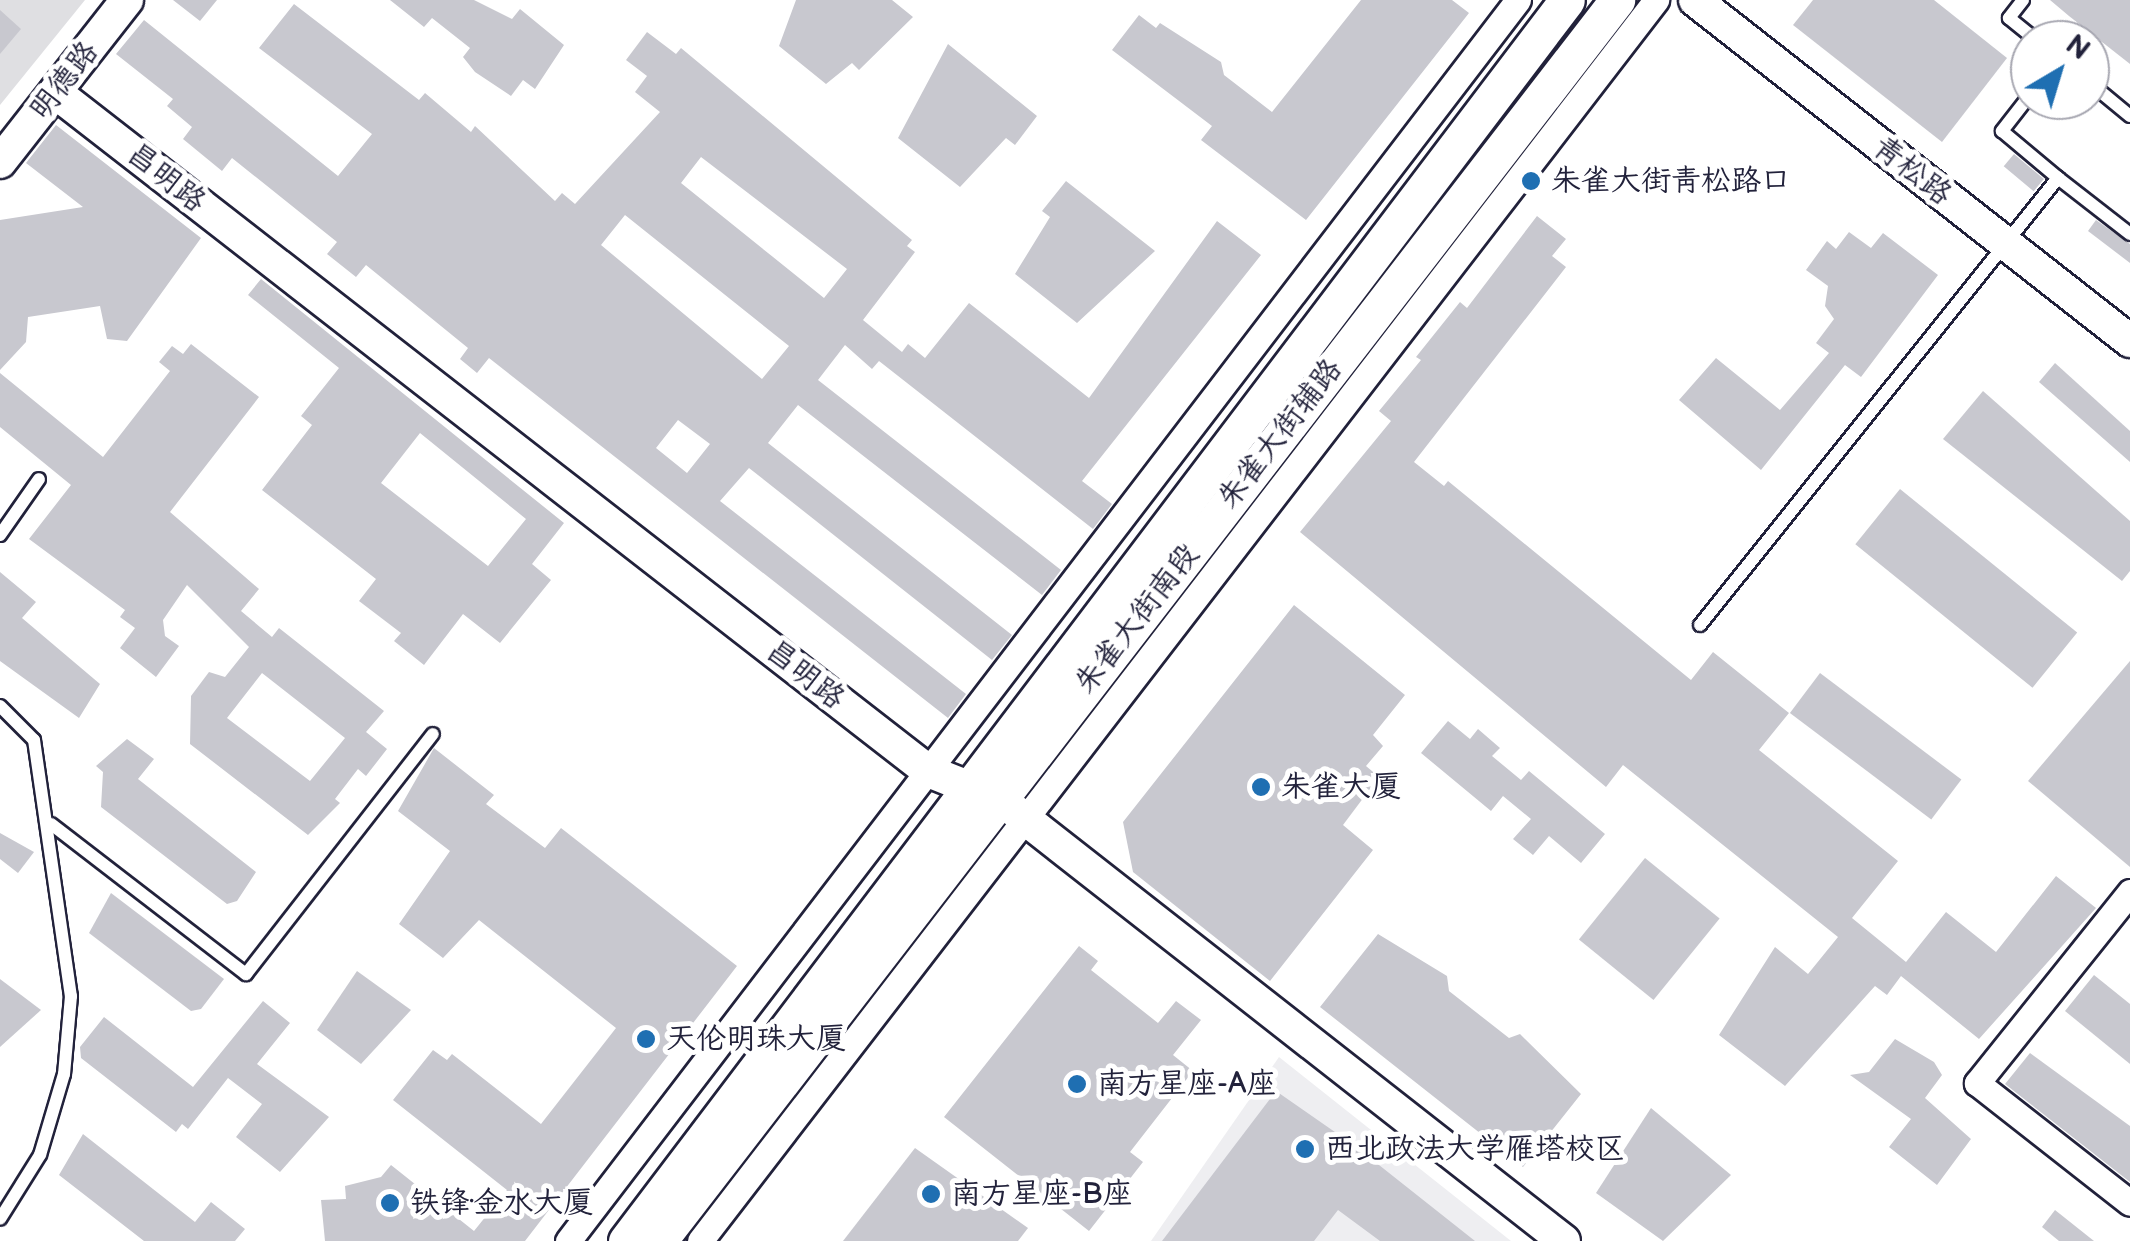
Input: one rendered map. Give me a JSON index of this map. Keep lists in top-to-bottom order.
{
  "streets": {
    "main road": ["朱雀大街南段"],
    "street": [
      "明德路",
      "青松路",
      "昌明路",
      "朱雀大街辅路"
    ]
  },
  "crossings": [
    ["明德路", "昌明路"],
    ["昌明路", "朱雀大街辅路"],
    ["昌明路", "朱雀大街南段"],
    ["朱雀大街辅路", "朱雀大街南段"]
  ],
  "places": [
    "朱雀大街青松路口",
    "朱雀大厦",
    "天伦明珠大厦",
    "南方星座-A座",
    "西北政法大学雁塔校区",
    "南方星座-B座",
    "铁锋·金水大厦"
  ],
  "north": "top right"
}
